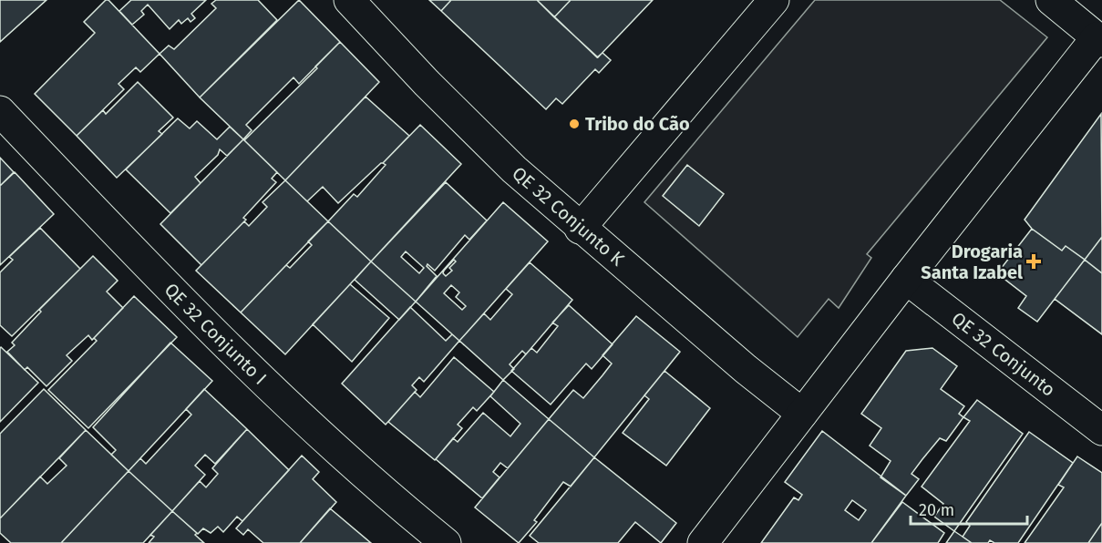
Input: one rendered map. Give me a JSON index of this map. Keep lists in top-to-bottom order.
{
  "streets": {
    "street": ["QE 32 Conjunto K", "QE 32 Conjunto I", "QE 32 Conjunto"]
  },
  "places": {
    "other": ["Tribo do Cão"],
    "health": ["Drogaria Santa Izabel"]
  },
  "scale_bar": "20 m"
}
